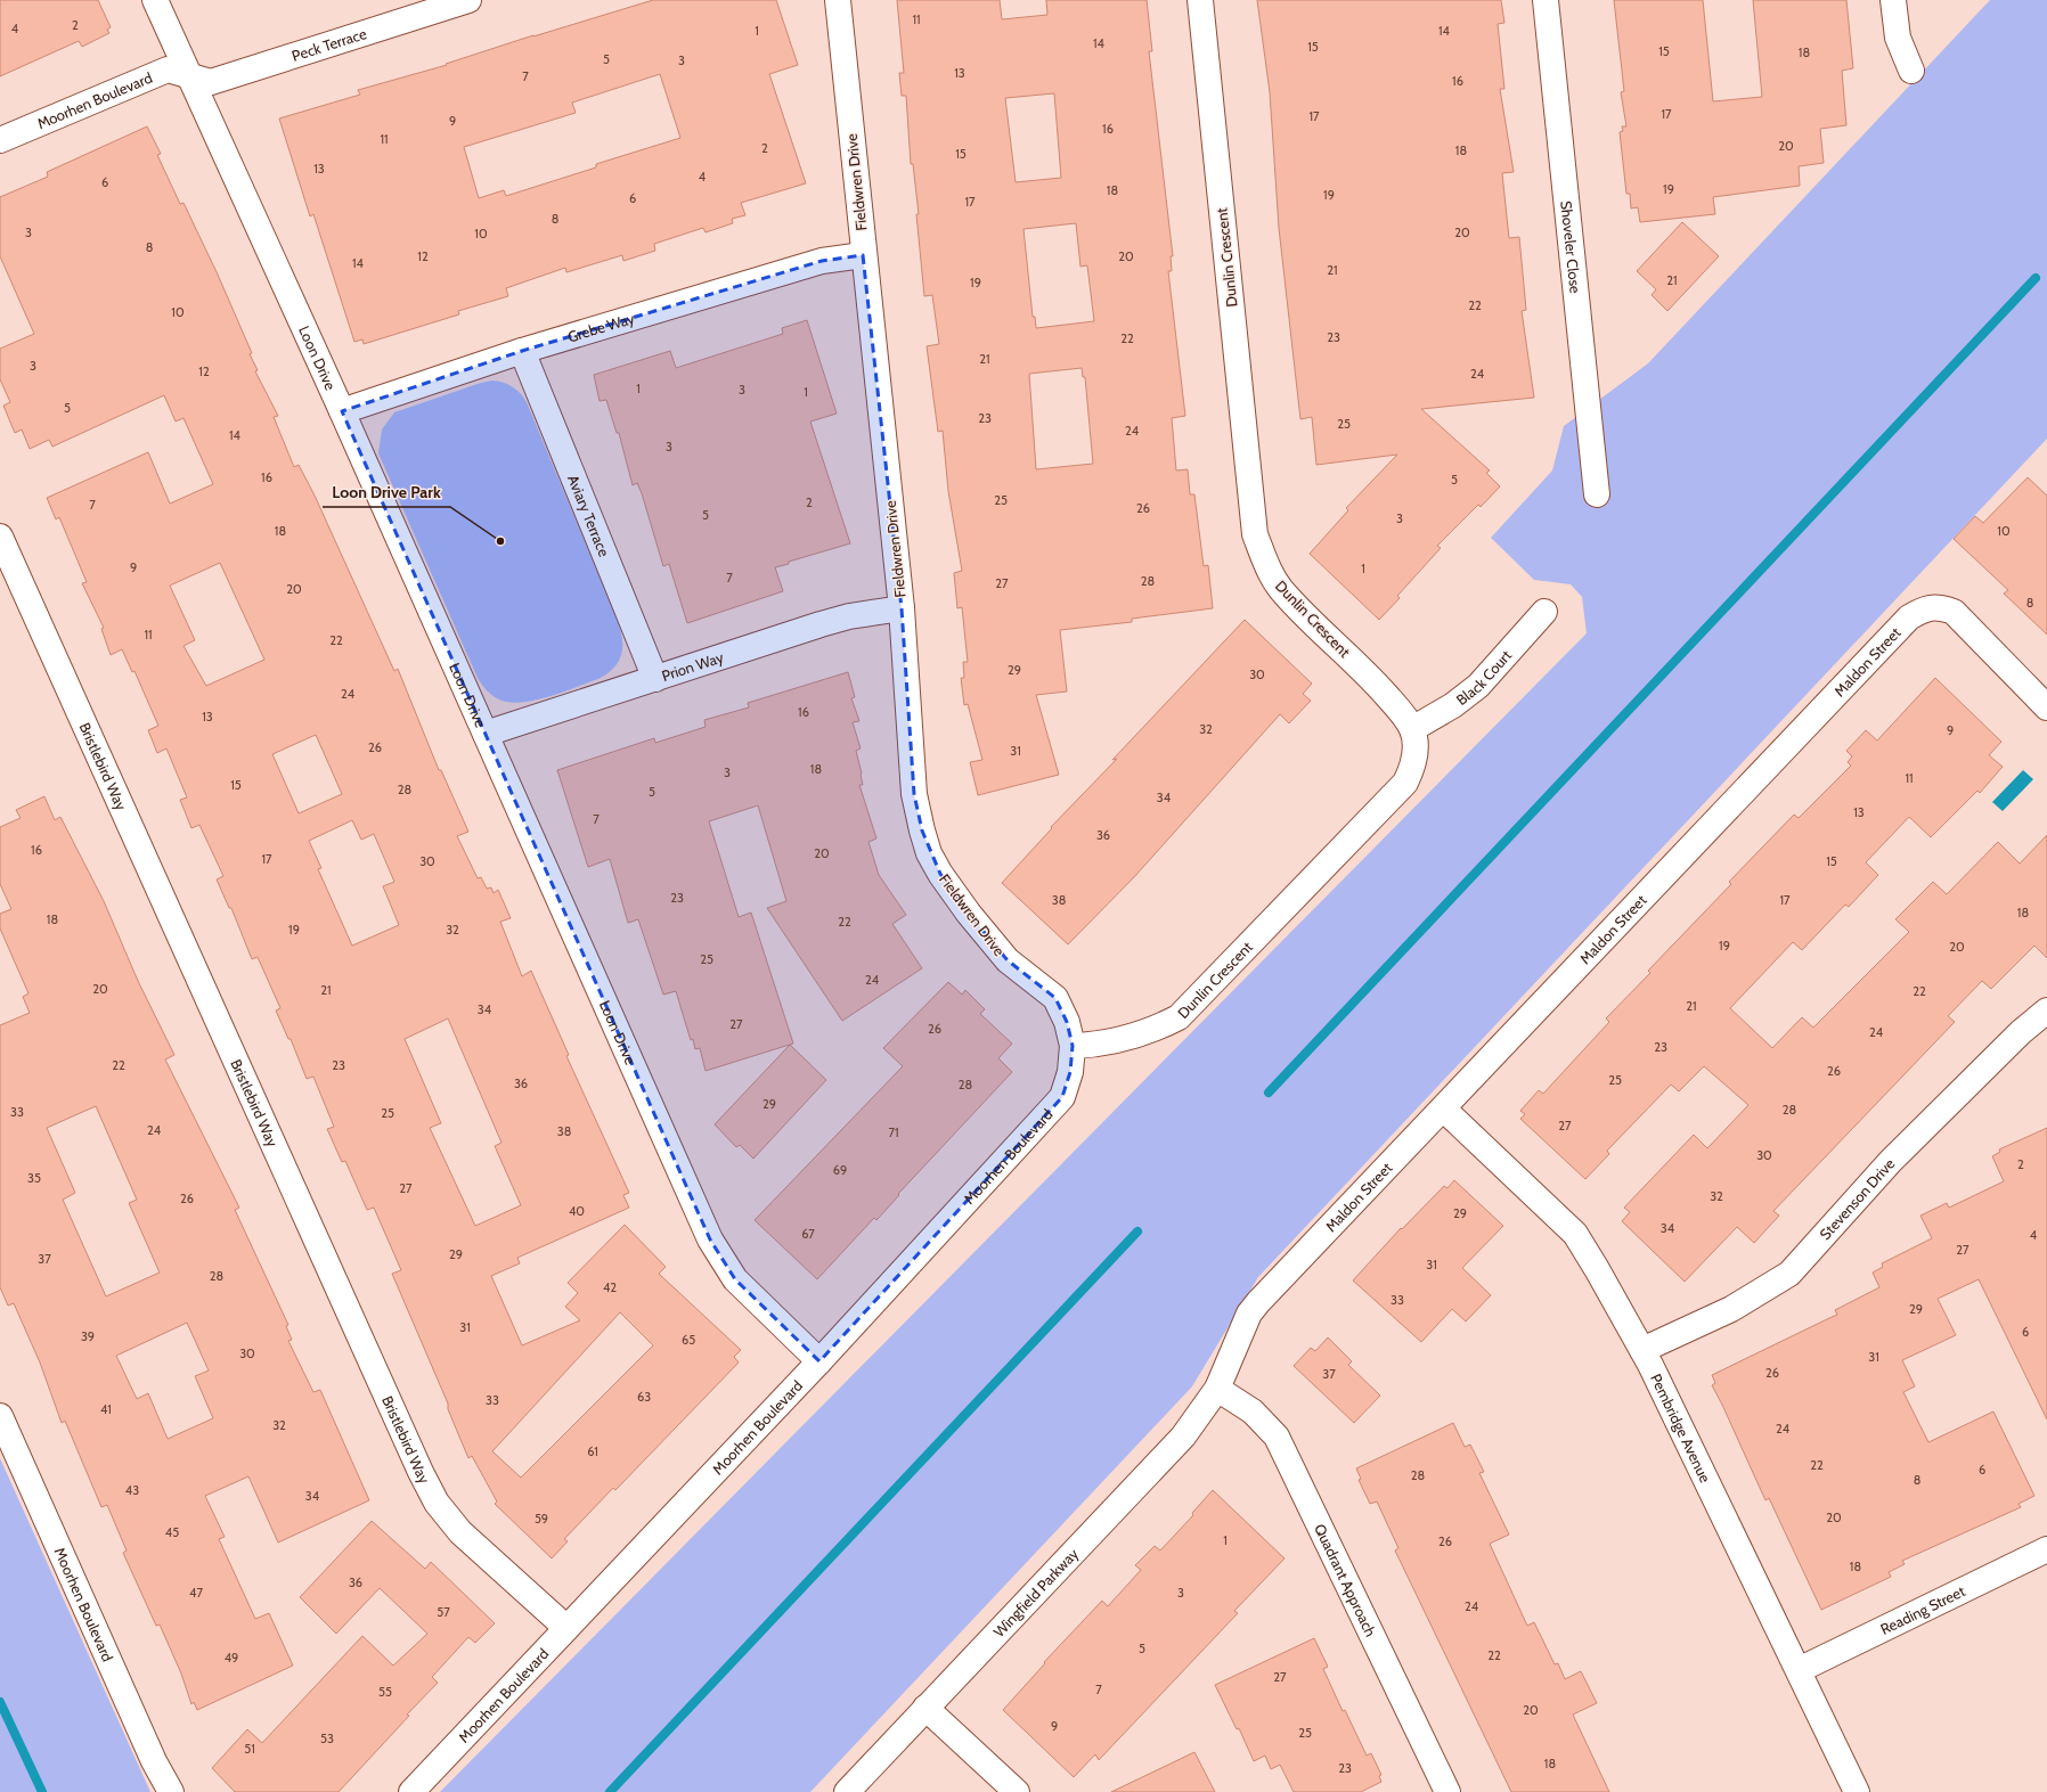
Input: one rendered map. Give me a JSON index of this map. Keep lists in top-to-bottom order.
{
  "streets": {
    "street": [
      "Peck Terrace",
      "Moorhen Boulevard",
      "Fieldwren Drive",
      "Shoveler Close",
      "Dunlin Crescent",
      "Grebe Way",
      "Loon Drive",
      "Aviary Terrace",
      "Maldon Street",
      "Prion Way",
      "Black Court",
      "Bristlebird Way",
      "Stevenson Drive",
      "Pembridge Avenue",
      "Quadrant Approach",
      "Wingfield Parkway",
      "Reading Street"
    ]
  },
  "crossings": [
    ["Peck Terrace", "Moorhen Boulevard"],
    ["Peck Terrace", "Loon Drive"],
    ["Moorhen Boulevard", "Fieldwren Drive"],
    ["Moorhen Boulevard", "Dunlin Crescent"],
    ["Moorhen Boulevard", "Loon Drive"],
    ["Moorhen Boulevard", "Bristlebird Way"],
    ["Fieldwren Drive", "Dunlin Crescent"],
    ["Fieldwren Drive", "Grebe Way"],
    ["Fieldwren Drive", "Prion Way"],
    ["Dunlin Crescent", "Black Court"],
    ["Grebe Way", "Loon Drive"],
    ["Grebe Way", "Aviary Terrace"],
    ["Loon Drive", "Prion Way"],
    ["Aviary Terrace", "Prion Way"],
    ["Maldon Street", "Pembridge Avenue"],
    ["Maldon Street", "Quadrant Approach"],
    ["Maldon Street", "Wingfield Parkway"],
    ["Stevenson Drive", "Pembridge Avenue"],
    ["Pembridge Avenue", "Reading Street"],
    ["Quadrant Approach", "Wingfield Parkway"]
  ],
  "places": ["Loon Drive Park"],
  "house_numbers": [
    "11",
    "2",
    "4",
    "1",
    "14",
    "14",
    "15",
    "15",
    "18",
    "5",
    "3",
    "13",
    "7",
    "16",
    "17",
    "17",
    "9",
    "16",
    "11",
    "20",
    "2",
    "18",
    "15",
    "13",
    "4",
    "6",
    "19",
    "18",
    "19",
    "6",
    "17",
    "8",
    "3",
    "20",
    "10",
    "8",
    "12",
    "20",
    "14",
    "21",
    "21",
    "19",
    "22",
    "10",
    "23",
    "22",
    "21",
    "3",
    "12",
    "24",
    "1",
    "3",
    "1",
    "5",
    "23",
    "25",
    "24",
    "14",
    "3",
    "16",
    "5",
    "25",
    "2",
    "7",
    "26",
    "5",
    "3",
    "18",
    "10",
    "9",
    "1",
    "7",
    "28",
    "27",
    "20",
    "8",
    "11",
    "22",
    "29",
    "30",
    "24",
    "16",
    "13",
    "32",
    "9",
    "26",
    "31",
    "18",
    "3",
    "11",
    "15",
    "28",
    "5",
    "34",
    "13",
    "7",
    "36",
    "16",
    "20",
    "17",
    "30",
    "15",
    "23",
    "38",
    "17",
    "18",
    "18",
    "22",
    "19",
    "32",
    "19",
    "20",
    "25",
    "24",
    "20",
    "21",
    "22",
    "21",
    "34",
    "27",
    "26",
    "24",
    "23",
    "22",
    "23",
    "26",
    "25",
    "36",
    "28",
    "29",
    "28",
    "33",
    "25",
    "27",
    "24",
    "38",
    "71",
    "30",
    "2",
    "69",
    "35",
    "27",
    "32",
    "26",
    "40",
    "29",
    "34",
    "67",
    "4",
    "27",
    "29",
    "37",
    "31",
    "28",
    "42",
    "33",
    "29",
    "31",
    "6",
    "39",
    "65",
    "30",
    "31",
    "26",
    "37",
    "63",
    "33",
    "41",
    "32",
    "24",
    "61",
    "22",
    "6",
    "28",
    "8",
    "43",
    "34",
    "20",
    "59",
    "45",
    "1",
    "26",
    "18",
    "36",
    "47",
    "3",
    "24",
    "57",
    "5",
    "22",
    "49",
    "27",
    "7",
    "55",
    "20",
    "9",
    "25",
    "53",
    "51",
    "18",
    "23"
  ]
}
